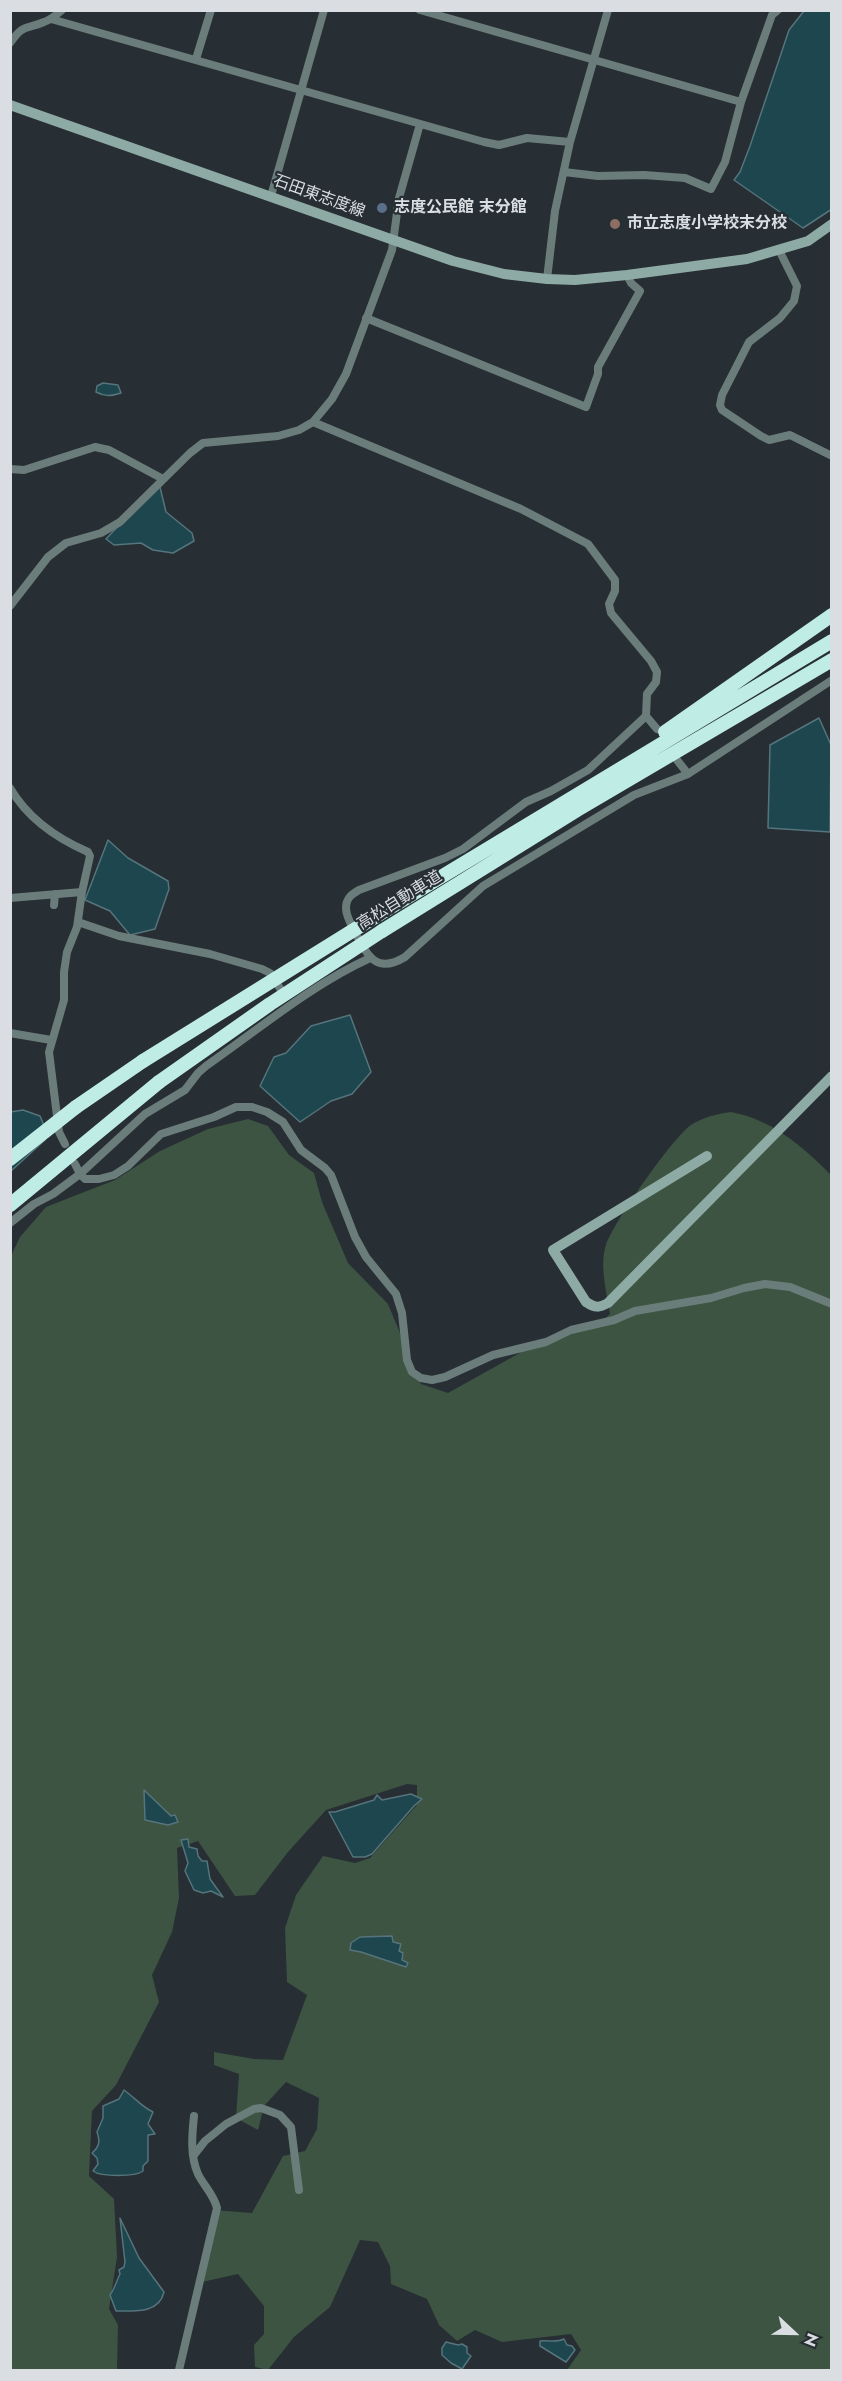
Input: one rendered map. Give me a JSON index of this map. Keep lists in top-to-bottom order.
{
  "streets": {
    "highway": ["高松自動車道"],
    "main road": ["石田東志度線"]
  },
  "places": ["志度公民館 末分館", "市立志度小学校末分校"],
  "north": "right"
}
